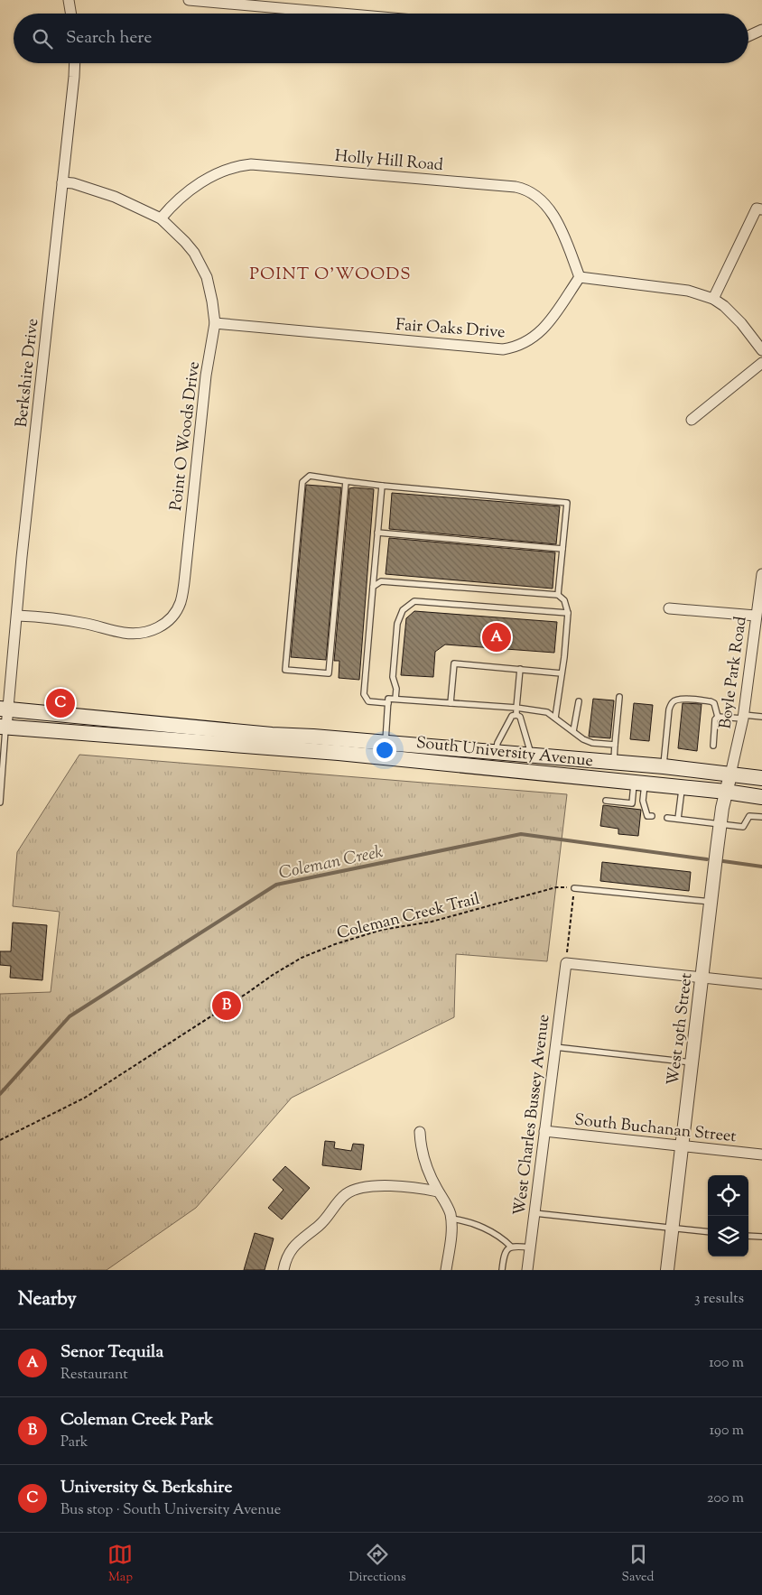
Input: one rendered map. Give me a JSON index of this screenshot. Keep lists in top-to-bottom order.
{
  "streets": {
    "main road": ["South University Avenue"],
    "street": [
      "Holly Hill Road",
      "Fair Oaks Drive",
      "Berkshire Drive",
      "Point O Woods Drive",
      "Boyle Park Road",
      "West 19th Street",
      "West Charles Bussey Avenue",
      "South Buchanan Street"
    ],
    "path": ["Coleman Creek Trail"]
  },
  "crossings": [
    ["Holly Hill Road", "Fair Oaks Drive"],
    ["Holly Hill Road", "Point O Woods Drive"],
    ["Fair Oaks Drive", "Point O Woods Drive"],
    ["Berkshire Drive", "Point O Woods Drive"],
    ["Berkshire Drive", "South University Avenue"],
    ["Boyle Park Road", "South University Avenue"],
    ["Boyle Park Road", "West 19th Street"],
    ["South University Avenue", "West 19th Street"],
    ["West 19th Street", "South Buchanan Street"],
    ["West Charles Bussey Avenue", "South Buchanan Street"]
  ],
  "districts": ["POINT O'WOODS"],
  "water": ["Coleman Creek"],
  "page": {
    "search": "Search here",
    "pins": ["A", "C", "B"],
    "heading": ["Nearby", "3 results"],
    "list": [
      {
        "mark": "A",
        "name": "Senor Tequila",
        "note": "Restaurant",
        "value": "100 m"
      },
      {
        "mark": "B",
        "name": "Coleman Creek Park",
        "note": "Park",
        "value": "190 m"
      },
      {
        "mark": "C",
        "name": "University & Berkshire",
        "note": "Bus stop · South University Avenue",
        "value": "200 m"
      }
    ],
    "nav": ["Map", "Directions", "Saved"]
  }
}
